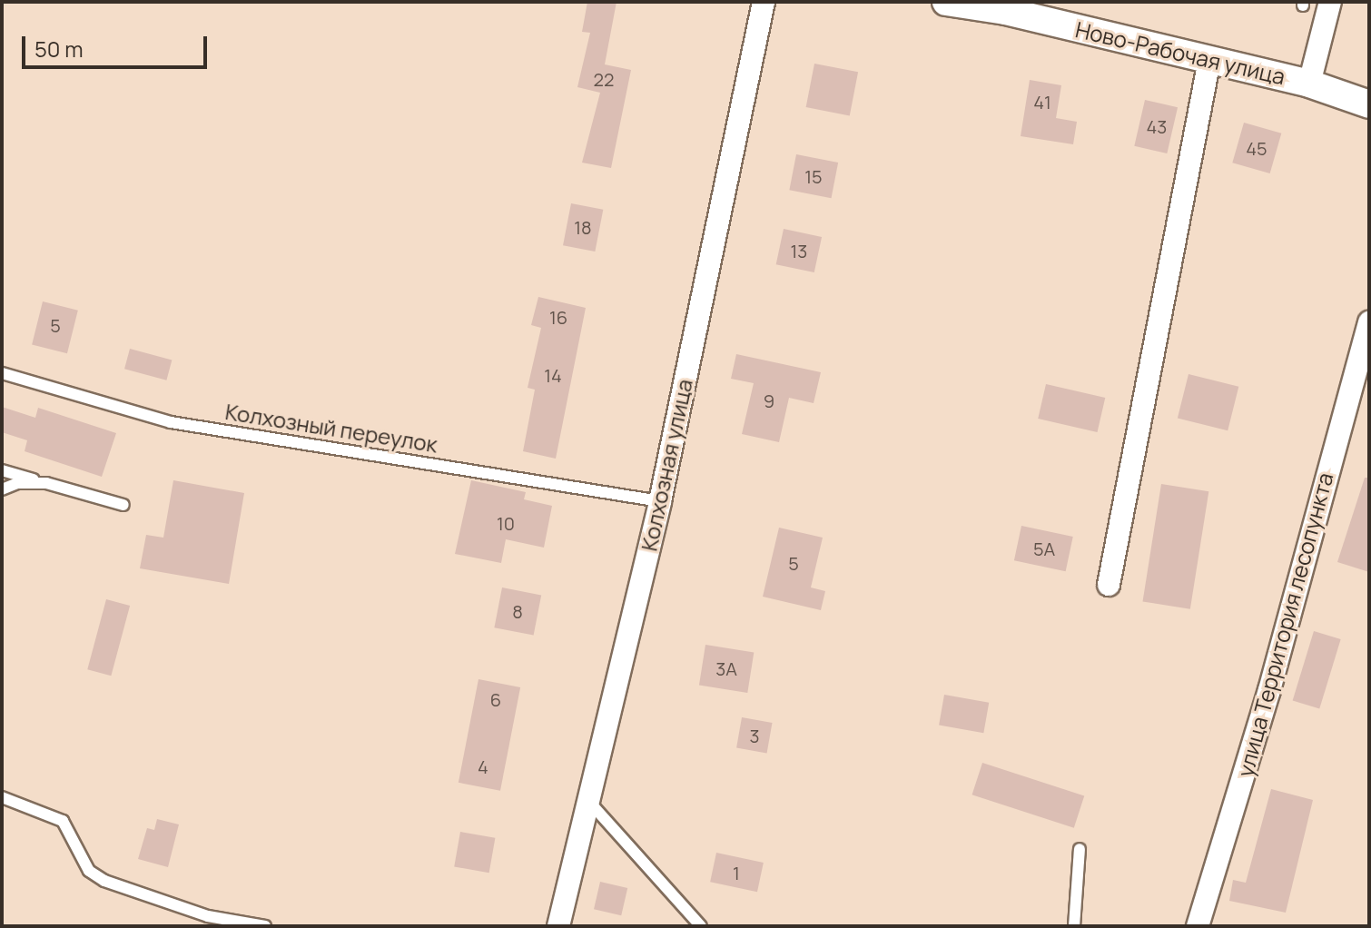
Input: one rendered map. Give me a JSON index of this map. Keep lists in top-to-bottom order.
{
  "streets": {
    "street": ["Ново-Рабочая улица", "Колхозная улица", "улица Территория лесопункта"],
    "lane": ["Колхозный переулок"]
  },
  "crossings": [
    ["Колхозный переулок", "Колхозная улица"]
  ],
  "house_numbers": [
    "22",
    "41",
    "43",
    "45",
    "15",
    "18",
    "13",
    "16",
    "5",
    "14",
    "9",
    "10",
    "5А",
    "5",
    "8",
    "3А",
    "6",
    "3",
    "4",
    "1"
  ],
  "scale_bar": "50 m"
}
